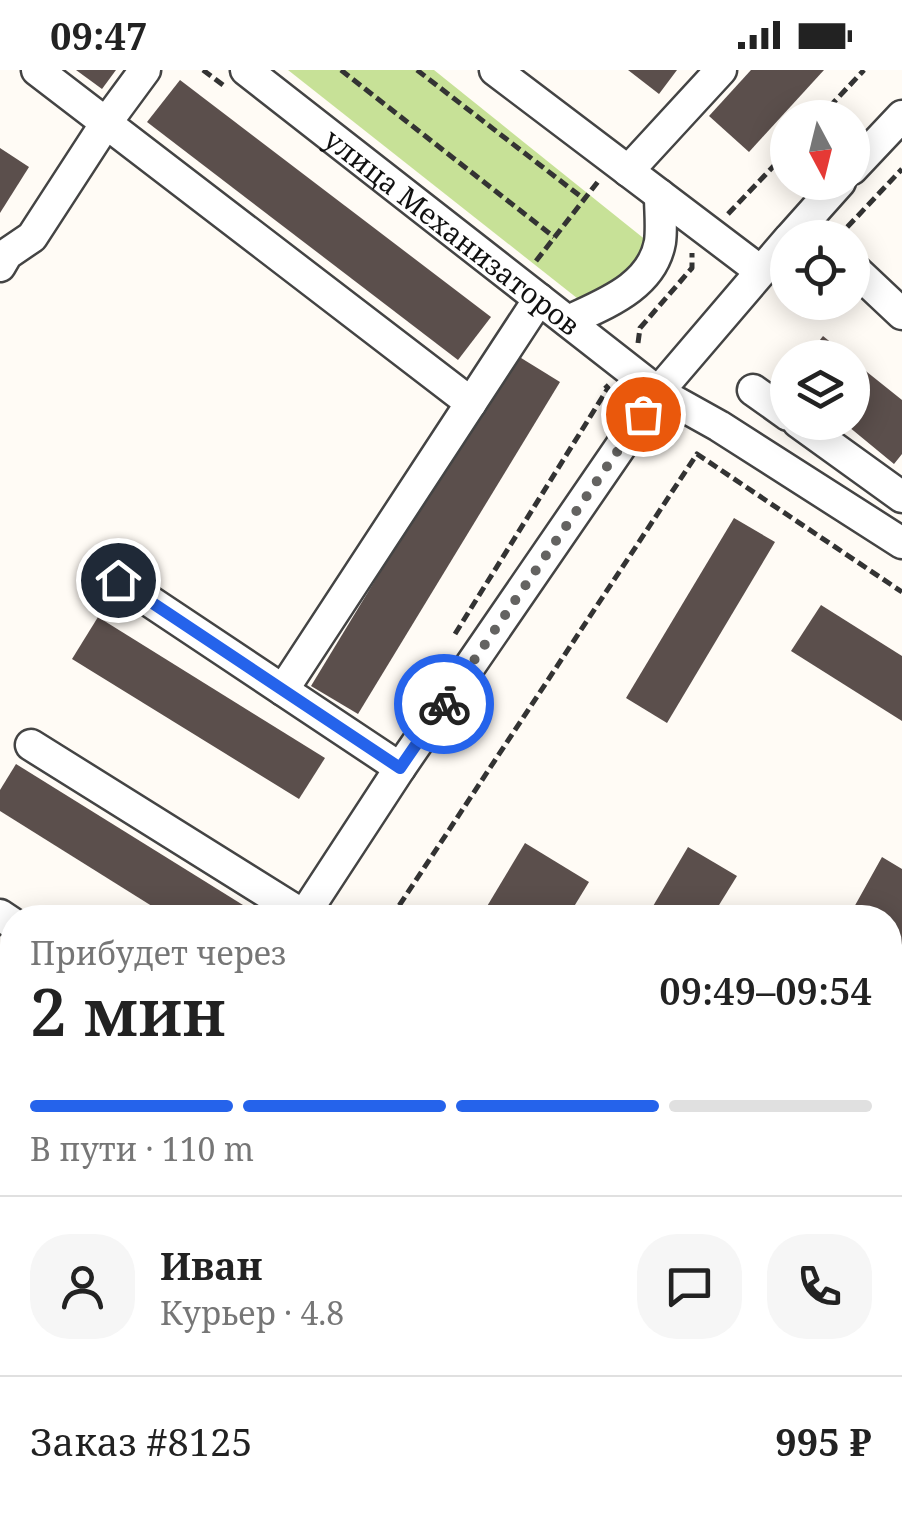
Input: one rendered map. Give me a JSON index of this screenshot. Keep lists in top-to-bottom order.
{
  "streets": {
    "street": ["улица Механизаторов"]
  },
  "north": "bottom",
  "page": {
    "status": "09:47",
    "heading": ["2 мин", "Прибудет через", "09:49–09:54"],
    "panel": [
      "Иван",
      "Курьер · 4.8",
      "Заказ #8125",
      "995 ₽"
    ],
    "bar": "В пути · 110 m"
  }
}
